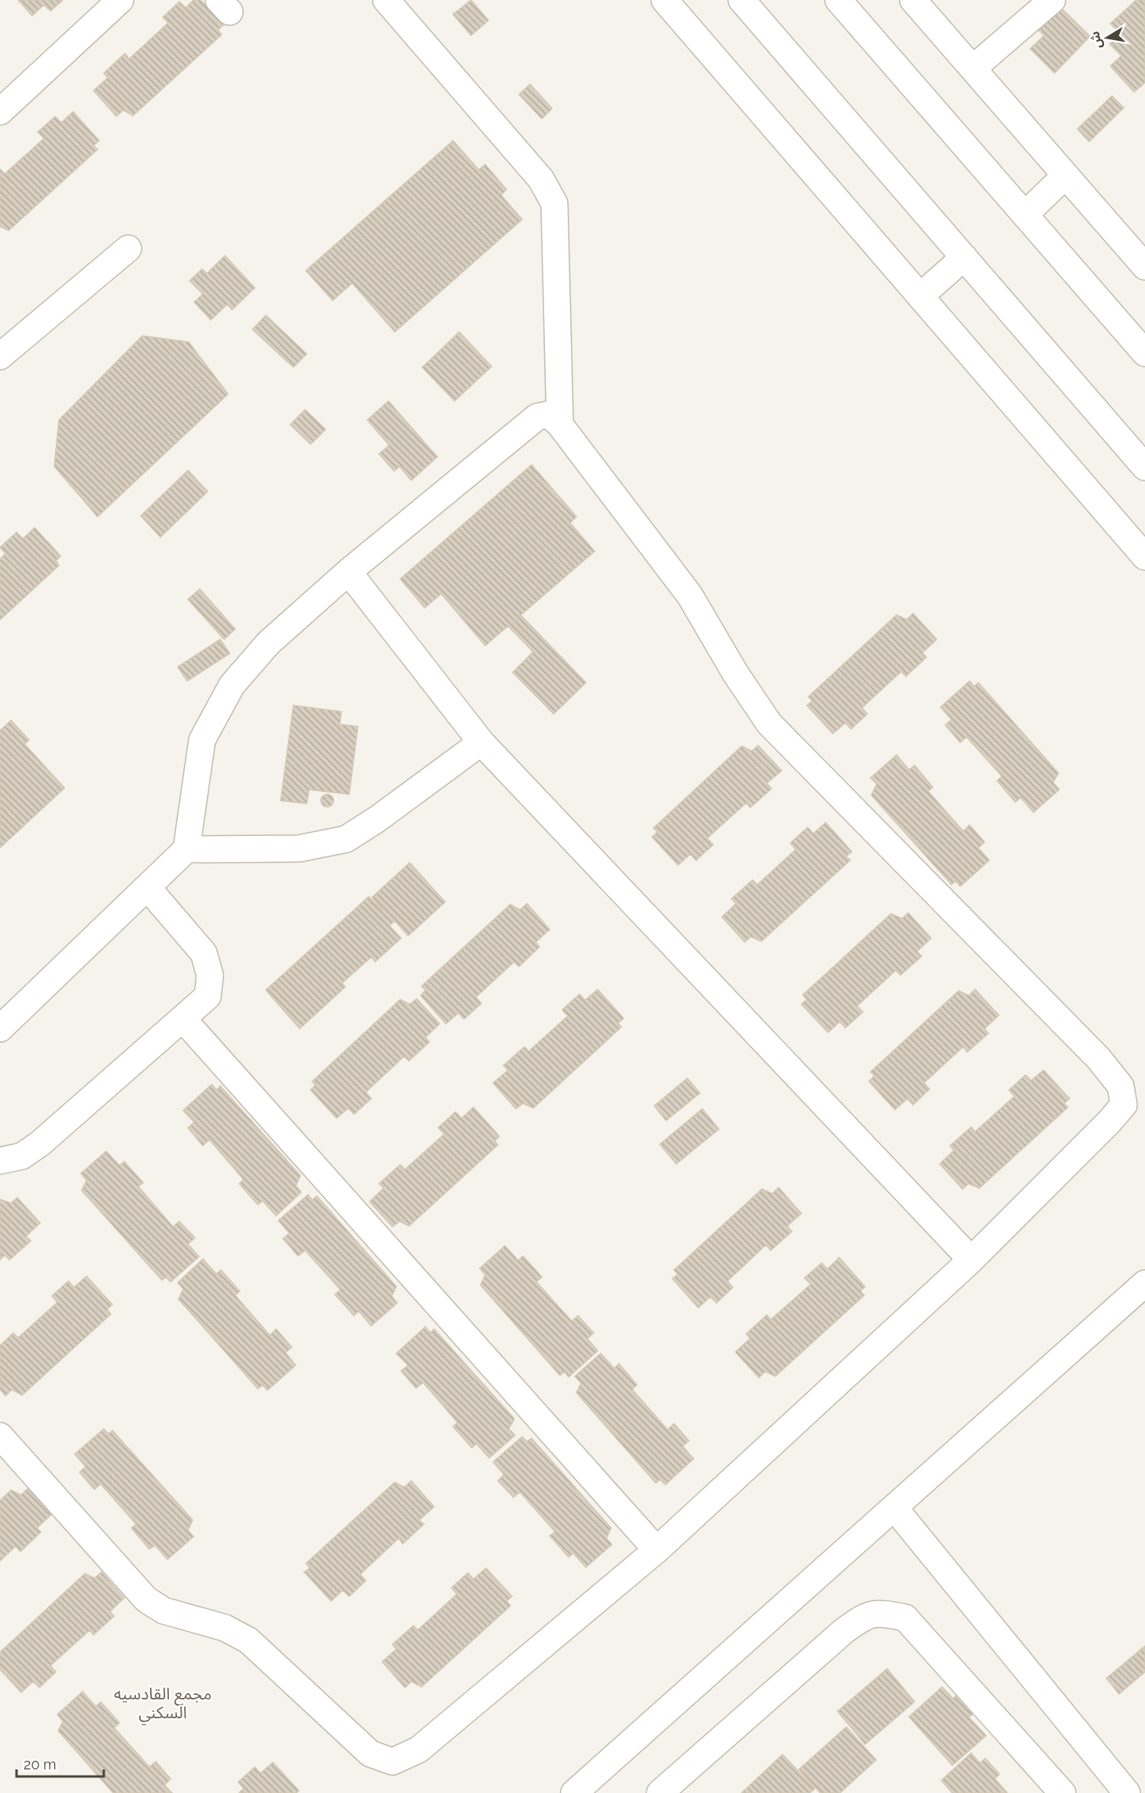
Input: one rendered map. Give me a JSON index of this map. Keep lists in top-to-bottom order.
{
  "districts": ["مجمع القادسيه السكني"],
  "scale_bar": "20 m",
  "north": "left"
}
